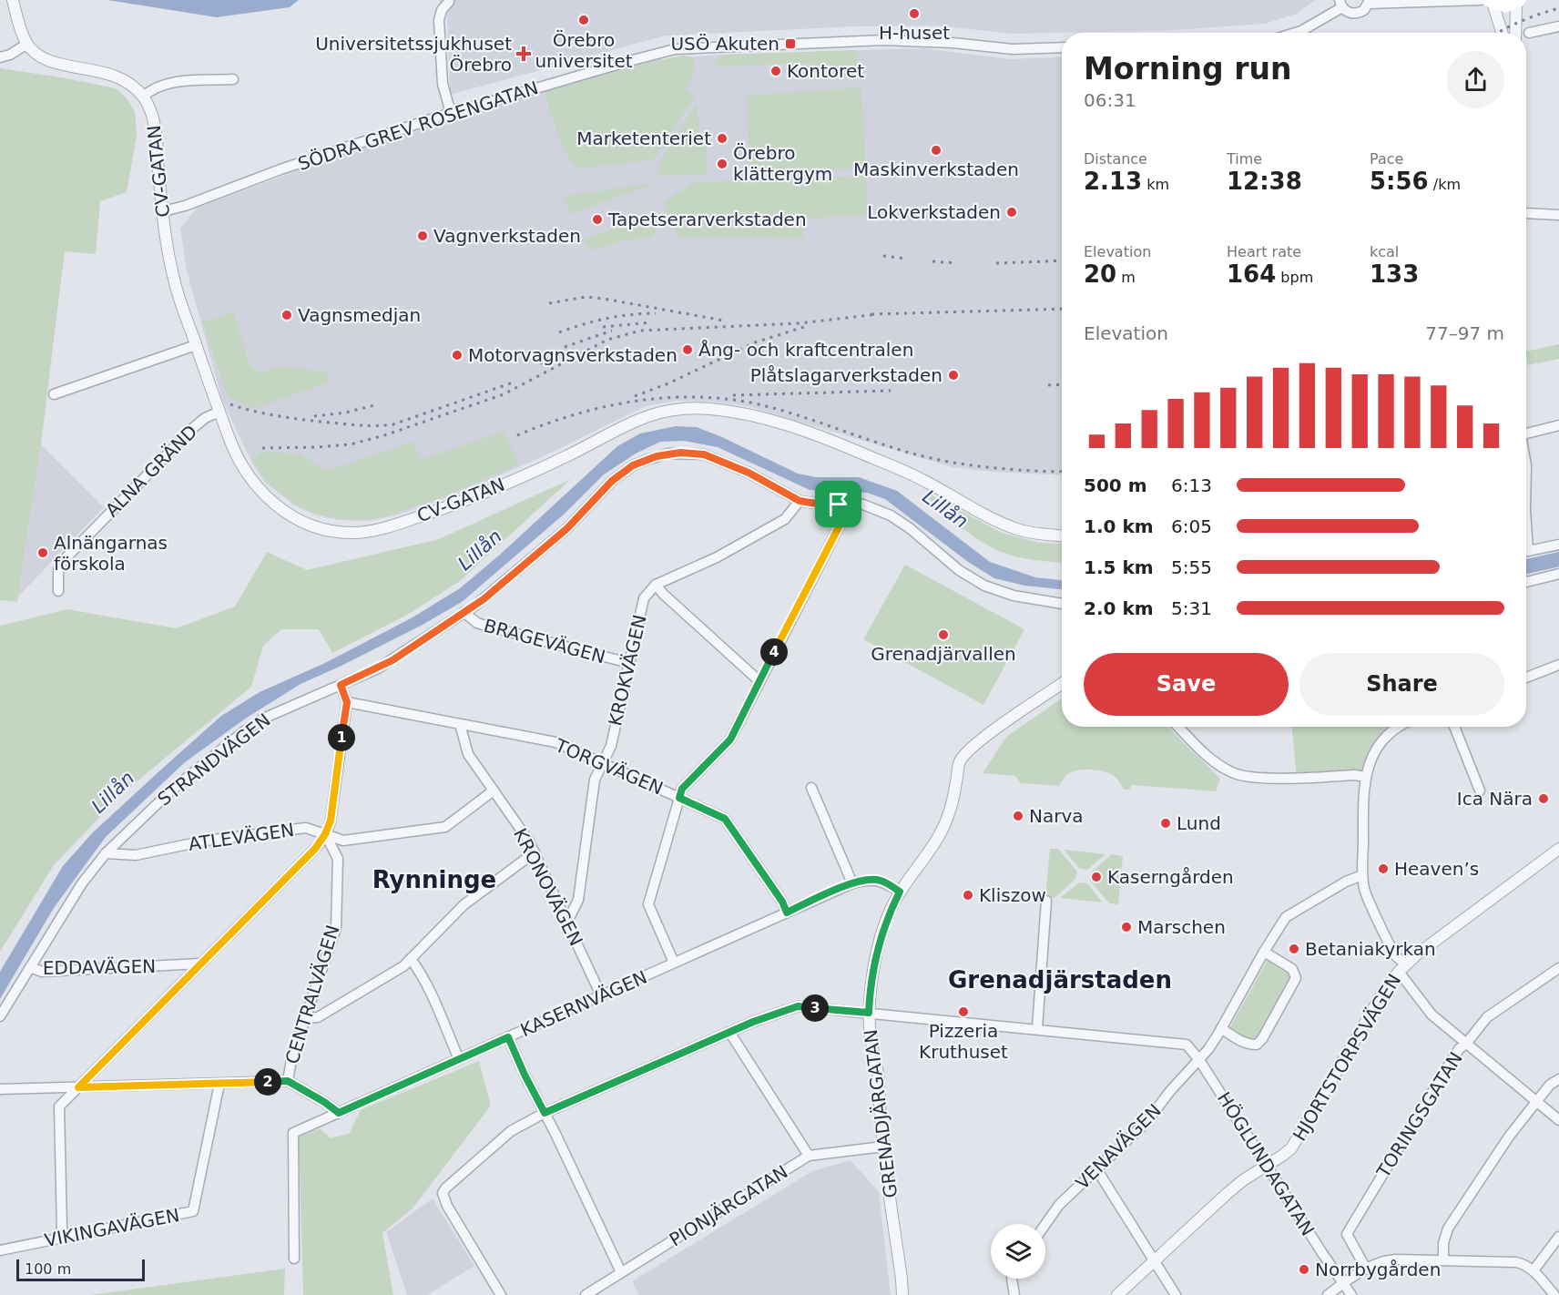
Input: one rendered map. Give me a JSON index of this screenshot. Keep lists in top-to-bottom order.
{
  "streets": {
    "street": [
      "SÖDRA GREV ROSENGATAN",
      "CV-GATAN",
      "ALNA GRÄND",
      "BRAGEVÄGEN",
      "KROKVÄGEN",
      "STRANDVÄGEN",
      "TORGVÄGEN",
      "ATLEVÄGEN",
      "KRONOVÄGEN",
      "EDDAVÄGEN",
      "CENTRALVÄGEN",
      "KASERNVÄGEN",
      "HJORTSTORPSVÄGEN",
      "GRENADJÄRGATAN",
      "TORINGSGATAN",
      "VENAVÄGEN",
      "HÖGLUNDAGATAN",
      "PIONJÄRGATAN",
      "VIKINGAVÄGEN"
    ]
  },
  "crossings": [
    ["SÖDRA GREV ROSENGATAN", "CV-GATAN"],
    ["CV-GATAN", "ALNA GRÄND"],
    ["BRAGEVÄGEN", "KROKVÄGEN"],
    ["BRAGEVÄGEN", "STRANDVÄGEN"],
    ["KROKVÄGEN", "TORGVÄGEN"],
    ["KROKVÄGEN", "KRONOVÄGEN"],
    ["STRANDVÄGEN", "ATLEVÄGEN"],
    ["STRANDVÄGEN", "EDDAVÄGEN"],
    ["TORGVÄGEN", "KRONOVÄGEN"],
    ["TORGVÄGEN", "KASERNVÄGEN"],
    ["ATLEVÄGEN", "KRONOVÄGEN"],
    ["ATLEVÄGEN", "CENTRALVÄGEN"],
    ["KRONOVÄGEN", "KASERNVÄGEN"],
    ["KASERNVÄGEN", "GRENADJÄRGATAN"],
    ["HJORTSTORPSVÄGEN", "HÖGLUNDAGATAN"],
    ["GRENADJÄRGATAN", "HÖGLUNDAGATAN"],
    ["GRENADJÄRGATAN", "PIONJÄRGATAN"],
    ["VENAVÄGEN", "HÖGLUNDAGATAN"]
  ],
  "districts": ["Rynninge", "Grenadjärstaden"],
  "water": ["Lillån"],
  "places": {
    "other": [
      "H-huset",
      "Örebro universitet",
      "Kontoret",
      "Marketenteriet",
      "Maskinverkstaden",
      "Örebro klättergym",
      "Lokverkstaden",
      "Tapetserarverkstaden",
      "Vagnverkstaden",
      "Vagnsmedjan",
      "Ång- och kraftcentralen",
      "Motorvagnsverkstaden",
      "Plåtslagarverkstaden",
      "Alnängarnas förskola",
      "Grenadjärvallen",
      "Ica Nära",
      "Narva",
      "Lund",
      "Heaven’s",
      "Kaserngården",
      "Kliszow",
      "Marschen",
      "Betaniakyrkan",
      "Pizzeria Kruthuset",
      "Norrbygården"
    ],
    "transit": ["USÖ Akuten"],
    "health": ["Universitetssjukhuset Örebro"]
  },
  "scale_bar": "100 m",
  "page": {
    "heading": ["Morning run", "06:31"],
    "stats": [
      ["Distance", "2.13 km"],
      ["Time", "12:38"],
      ["Pace", "5:56 /km"],
      ["Elevation", "20 m"],
      ["Heart rate", "164 bpm"],
      ["kcal", "133"]
    ],
    "chart": ["Elevation", "77–97 m"],
    "list": [
      {
        "name": "500 m",
        "note": "6:13"
      },
      {
        "name": "1.0 km",
        "note": "6:05"
      },
      {
        "name": "1.5 km",
        "note": "5:55"
      },
      {
        "name": "2.0 km",
        "note": "5:31"
      }
    ],
    "pins": [
      "4",
      "1",
      "3",
      "2"
    ],
    "buttons": ["Save", "Share"],
    "scale": "100 m"
  }
}
